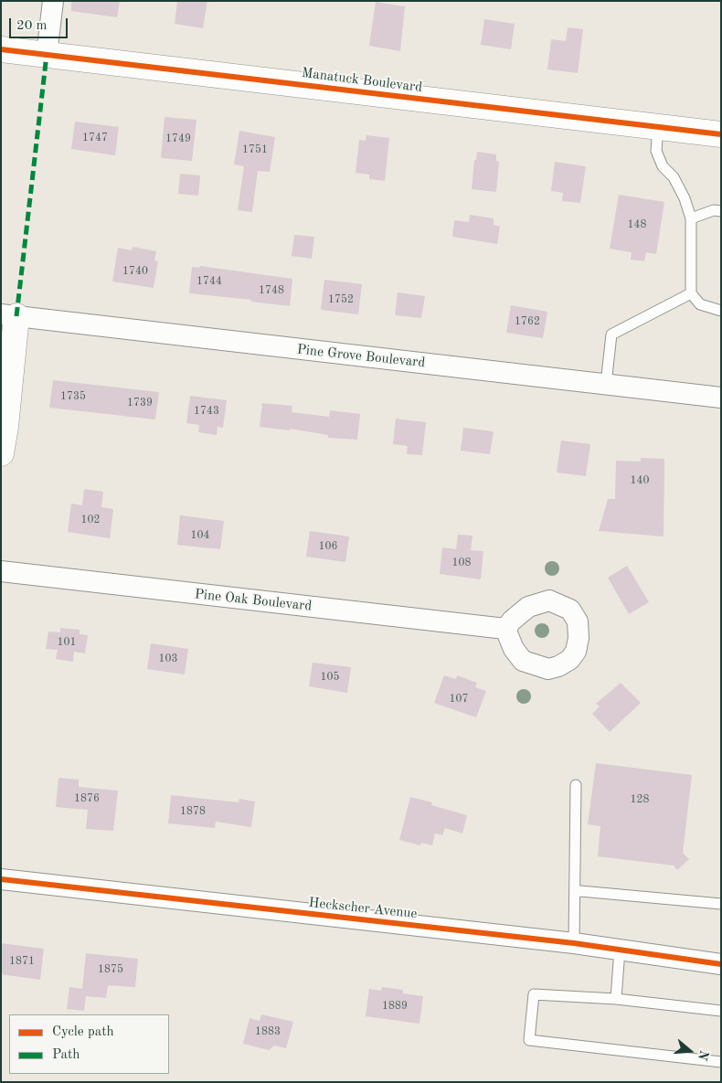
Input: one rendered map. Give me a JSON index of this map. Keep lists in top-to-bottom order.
{
  "streets": {
    "street": [
      "Manatuck Boulevard",
      "Pine Grove Boulevard",
      "Pine Oak Boulevard",
      "Heckscher Avenue"
    ]
  },
  "house_numbers": [
    "1747",
    "1749",
    "1751",
    "148",
    "1740",
    "1744",
    "1748",
    "1752",
    "1762",
    "1735",
    "1739",
    "1743",
    "140",
    "102",
    "104",
    "106",
    "108",
    "101",
    "103",
    "105",
    "107",
    "1876",
    "128",
    "1878",
    "1871",
    "1875",
    "1889",
    "1883"
  ],
  "legend": ["Cycle path", "Path"],
  "scale_bar": "20 m",
  "north": "right"
}
